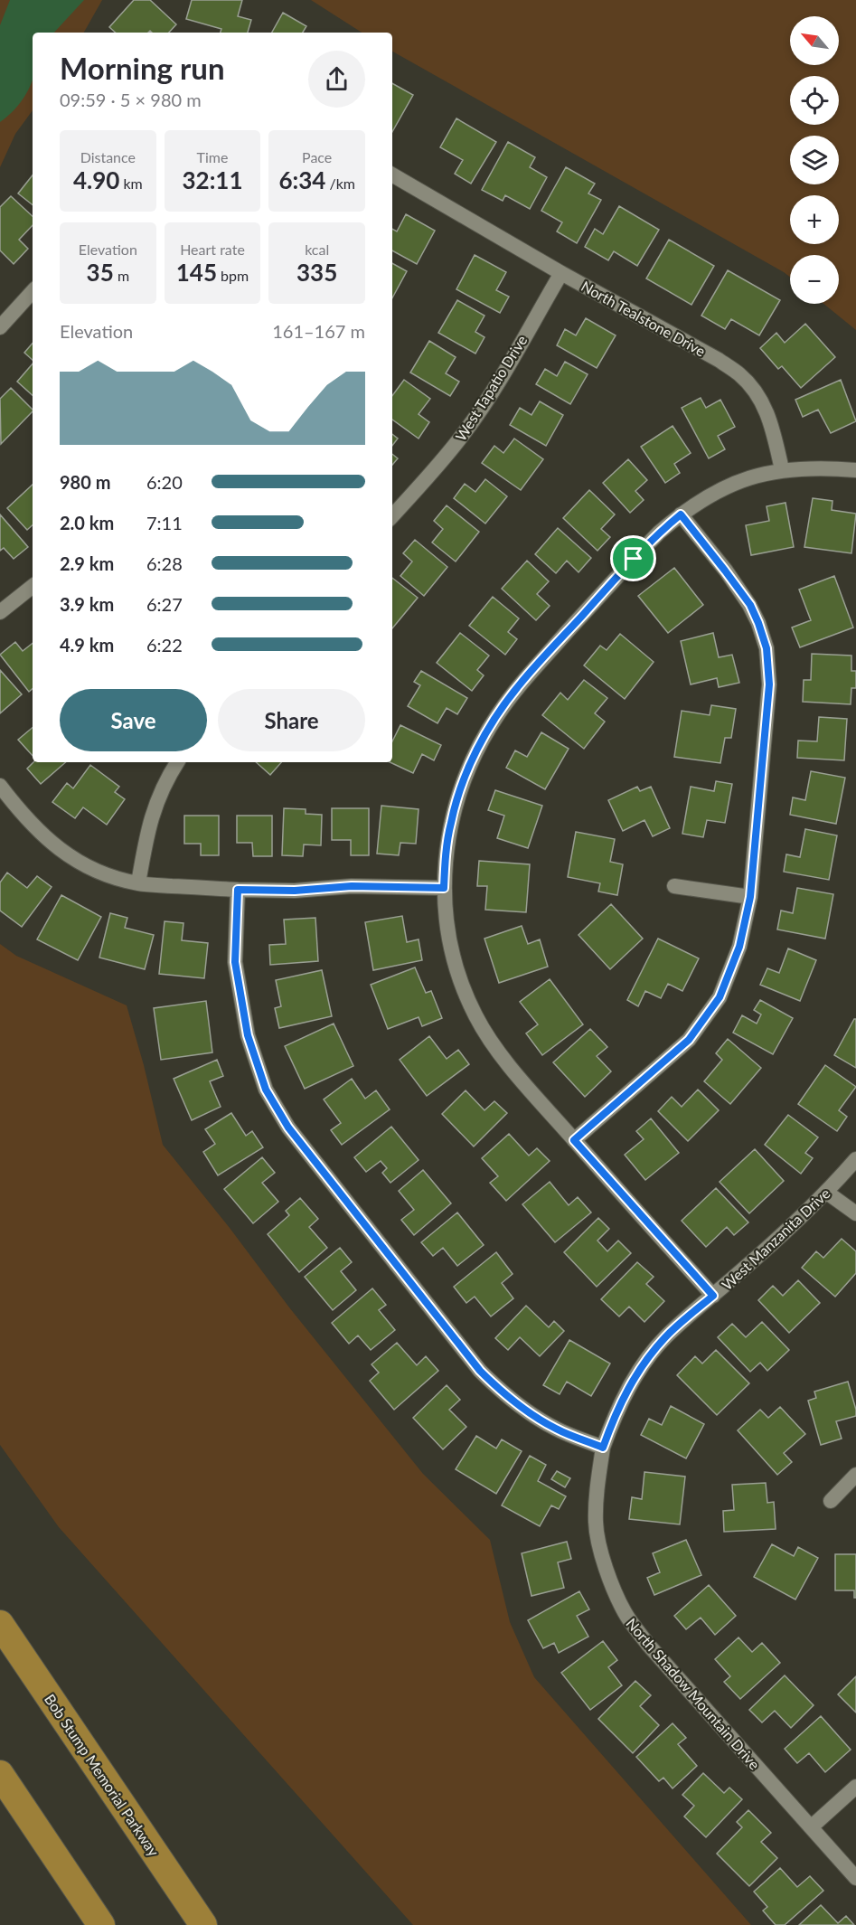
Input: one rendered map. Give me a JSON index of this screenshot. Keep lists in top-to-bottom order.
{
  "streets": {
    "highway": ["Bob Stump Memorial Parkway"],
    "street": [
      "North Tealstone Drive",
      "West Tapatio Drive",
      "West Manzanita Drive",
      "North Shadow Mountain Drive"
    ]
  },
  "crossings": [
    ["North Tealstone Drive", "West Tapatio Drive"],
    ["West Manzanita Drive", "North Shadow Mountain Drive"]
  ],
  "north": "top left",
  "page": {
    "map_buttons": ["+", "−"],
    "heading": ["Morning run", "09:59 · 5 × 980 m"],
    "stats": [
      ["Distance", "4.90 km"],
      ["Time", "32:11"],
      ["Pace", "6:34 /km"],
      ["Elevation", "35 m"],
      ["Heart rate", "145 bpm"],
      ["kcal", "335"]
    ],
    "chart": ["Elevation", "161–167 m"],
    "list": [
      {
        "name": "980 m",
        "note": "6:20"
      },
      {
        "name": "2.0 km",
        "note": "7:11"
      },
      {
        "name": "2.9 km",
        "note": "6:28"
      },
      {
        "name": "3.9 km",
        "note": "6:27"
      },
      {
        "name": "4.9 km",
        "note": "6:22"
      }
    ],
    "buttons": ["Save", "Share"]
  }
}
